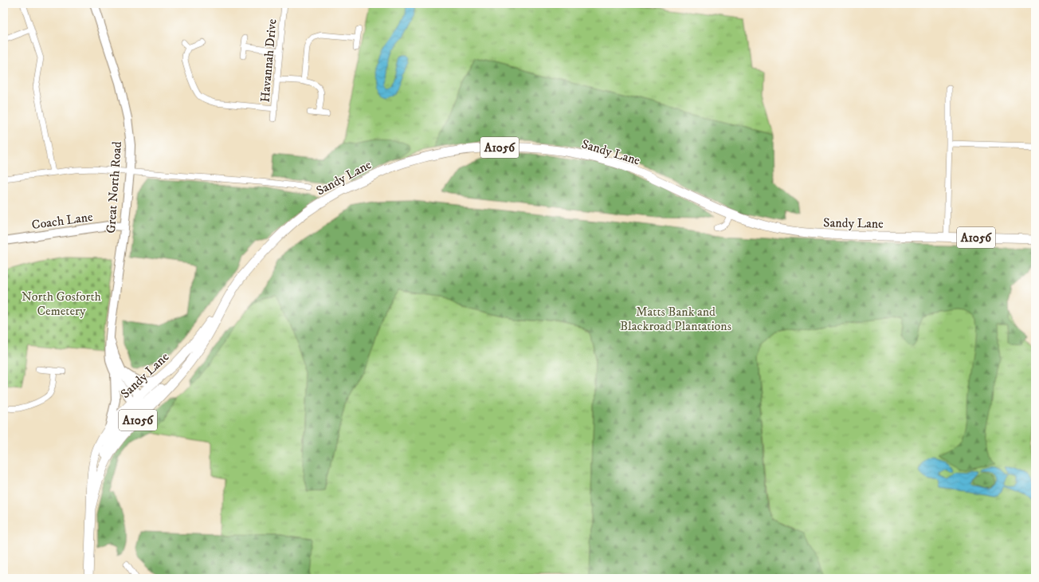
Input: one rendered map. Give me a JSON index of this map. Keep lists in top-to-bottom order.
{
  "streets": {
    "main road": [
      "A1056",
      "Sandy Lane",
      "Great North Road",
      "Coach Lane"
    ],
    "street": ["Havannah Drive"]
  },
  "crossings": [
    ["A1056", "Sandy Lane"],
    ["Sandy Lane", "Great North Road"],
    ["Great North Road", "Coach Lane"]
  ],
  "parks": ["North Gosforth Cemetery", "Matts Bank and Blackroad Plantations"]
}
